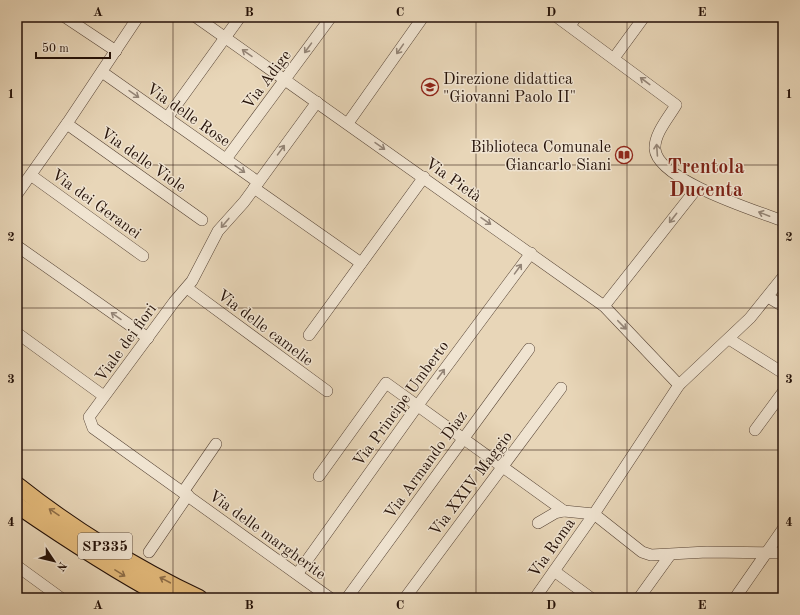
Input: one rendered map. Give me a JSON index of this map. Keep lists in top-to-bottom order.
{
  "streets": {
    "highway": ["SP335"],
    "street": [
      "Via Adige",
      "Via delle Rose",
      "Via delle Viole",
      "Via Pietà",
      "Via dei Geranei",
      "Via delle camelie",
      "Viale dei fiori",
      "Via Principe Umberto",
      "Via Armando Diaz",
      "Via XXIV Maggio",
      "Via delle margherite",
      "Via Roma"
    ]
  },
  "crossings": [
    ["Via Adige", "Via delle Rose"],
    ["Via Adige", "Via Pietà"],
    ["Via delle Rose", "Viale dei fiori"],
    ["Via Pietà", "Via Principe Umberto"],
    ["Via Pietà", "Via Roma"],
    ["Via delle camelie", "Viale dei fiori"],
    ["Viale dei fiori", "Via delle margherite"],
    ["Via Principe Umberto", "Via delle margherite"]
  ],
  "one_way": ["Via delle Rose", "Viale dei fiori", "Via Principe Umberto"],
  "districts": ["Trentola Ducenta"],
  "places": {
    "school or university": ["Direzione didattica \"Giovanni Paolo II\""],
    "library": ["Biblioteca Comunale Giancarlo Siani"]
  },
  "scale_bar": "50 m",
  "north": "bottom right",
  "grid": {
    "columns": [
      "A",
      "B",
      "C",
      "D",
      "E"
    ],
    "rows": [
      "1",
      "2",
      "3",
      "4"
    ]
  }
}
